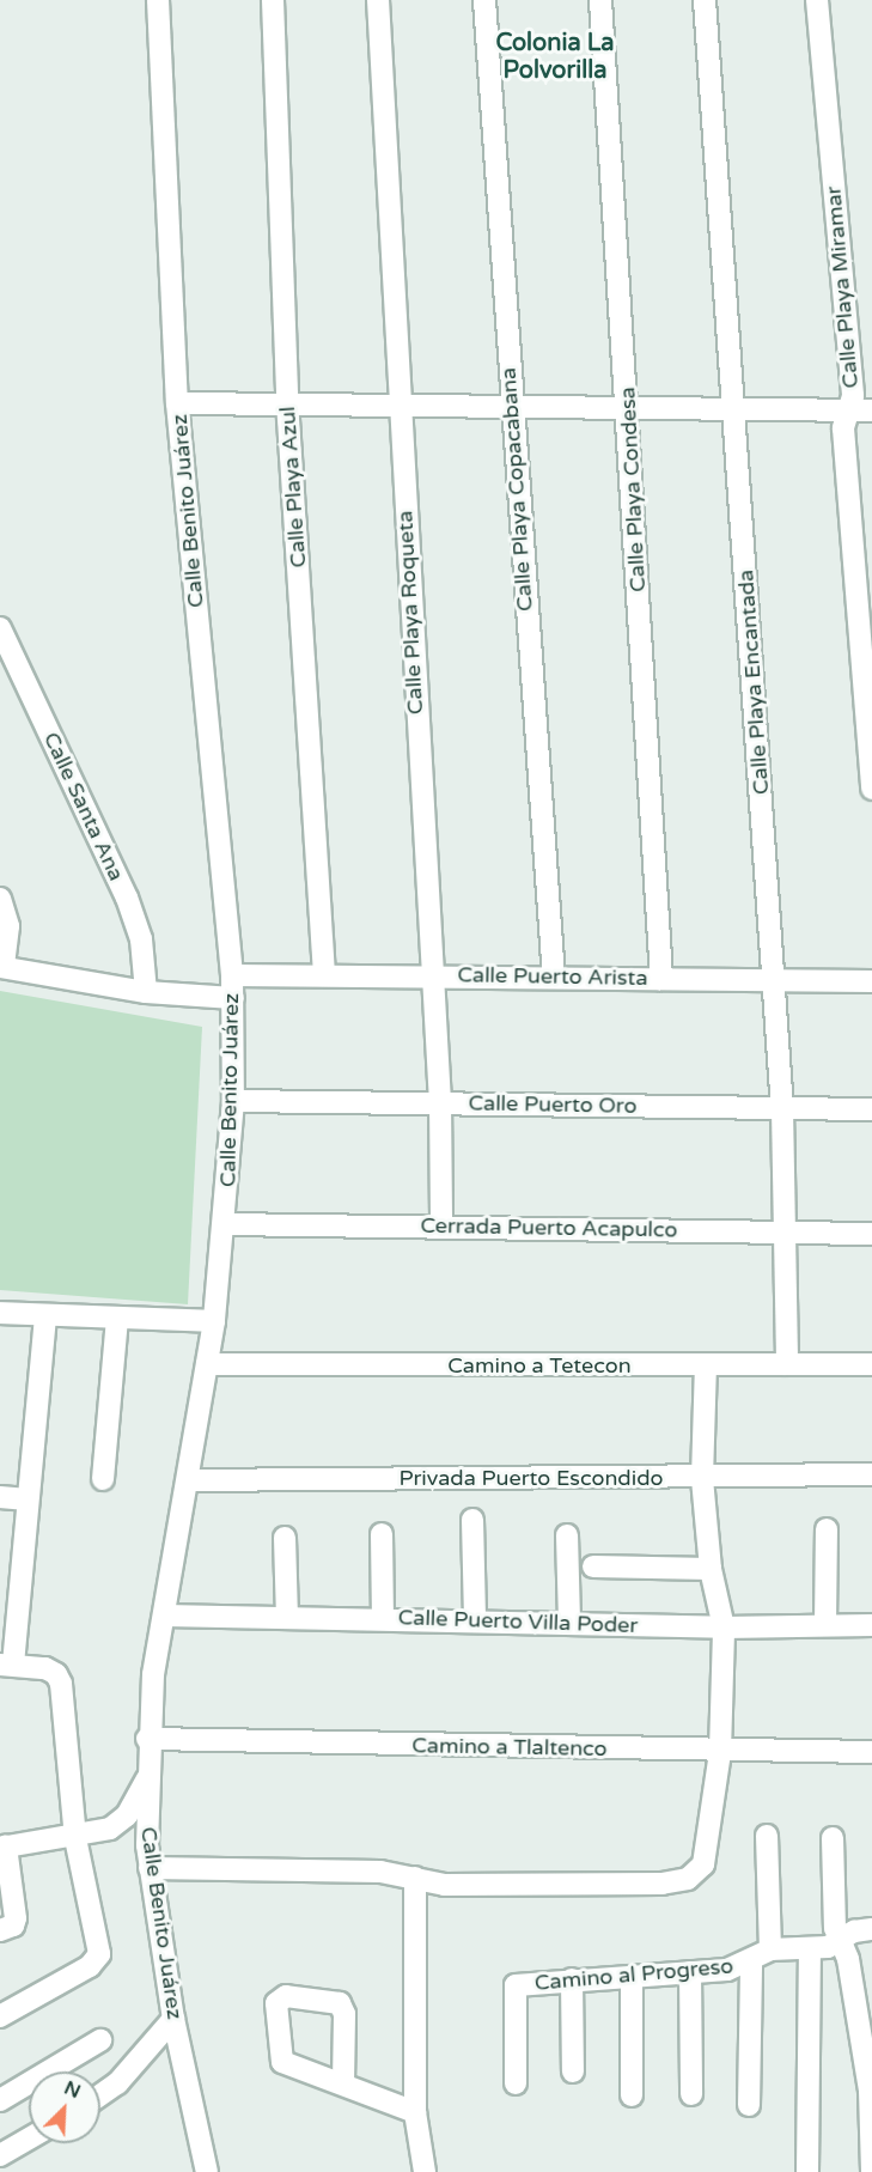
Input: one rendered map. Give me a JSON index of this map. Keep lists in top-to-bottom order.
{
  "streets": {
    "street": [
      "Calle Playa Miramar",
      "Calle Playa Azul",
      "Calle Playa Copacabana",
      "Calle Playa Condesa",
      "Calle Benito Juárez",
      "Calle Playa Roqueta",
      "Calle Playa Encantada",
      "Calle Santa Ana",
      "Calle Puerto Arista",
      "Calle Puerto Oro",
      "Cerrada Puerto Acapulco",
      "Camino a Tetecon",
      "Privada Puerto Escondido",
      "Calle Puerto Villa Poder",
      "Camino a Tlaltenco",
      "Camino al Progreso"
    ]
  },
  "crossings": [
    ["Calle Playa Azul", "Calle Puerto Arista"],
    ["Calle Playa Copacabana", "Calle Puerto Arista"],
    ["Calle Playa Condesa", "Calle Puerto Arista"],
    ["Calle Benito Juárez", "Calle Puerto Arista"],
    ["Calle Benito Juárez", "Calle Puerto Oro"],
    ["Calle Benito Juárez", "Cerrada Puerto Acapulco"],
    ["Calle Benito Juárez", "Camino a Tetecon"],
    ["Calle Benito Juárez", "Privada Puerto Escondido"],
    ["Calle Benito Juárez", "Calle Puerto Villa Poder"],
    ["Calle Benito Juárez", "Camino a Tlaltenco"],
    ["Calle Playa Roqueta", "Calle Puerto Arista"],
    ["Calle Playa Roqueta", "Calle Puerto Oro"],
    ["Calle Playa Roqueta", "Cerrada Puerto Acapulco"],
    ["Calle Playa Encantada", "Calle Puerto Arista"],
    ["Calle Playa Encantada", "Calle Puerto Oro"],
    ["Calle Playa Encantada", "Cerrada Puerto Acapulco"],
    ["Calle Playa Encantada", "Camino a Tetecon"]
  ],
  "districts": ["Colonia La Polvorilla"],
  "north": "top right"
}
